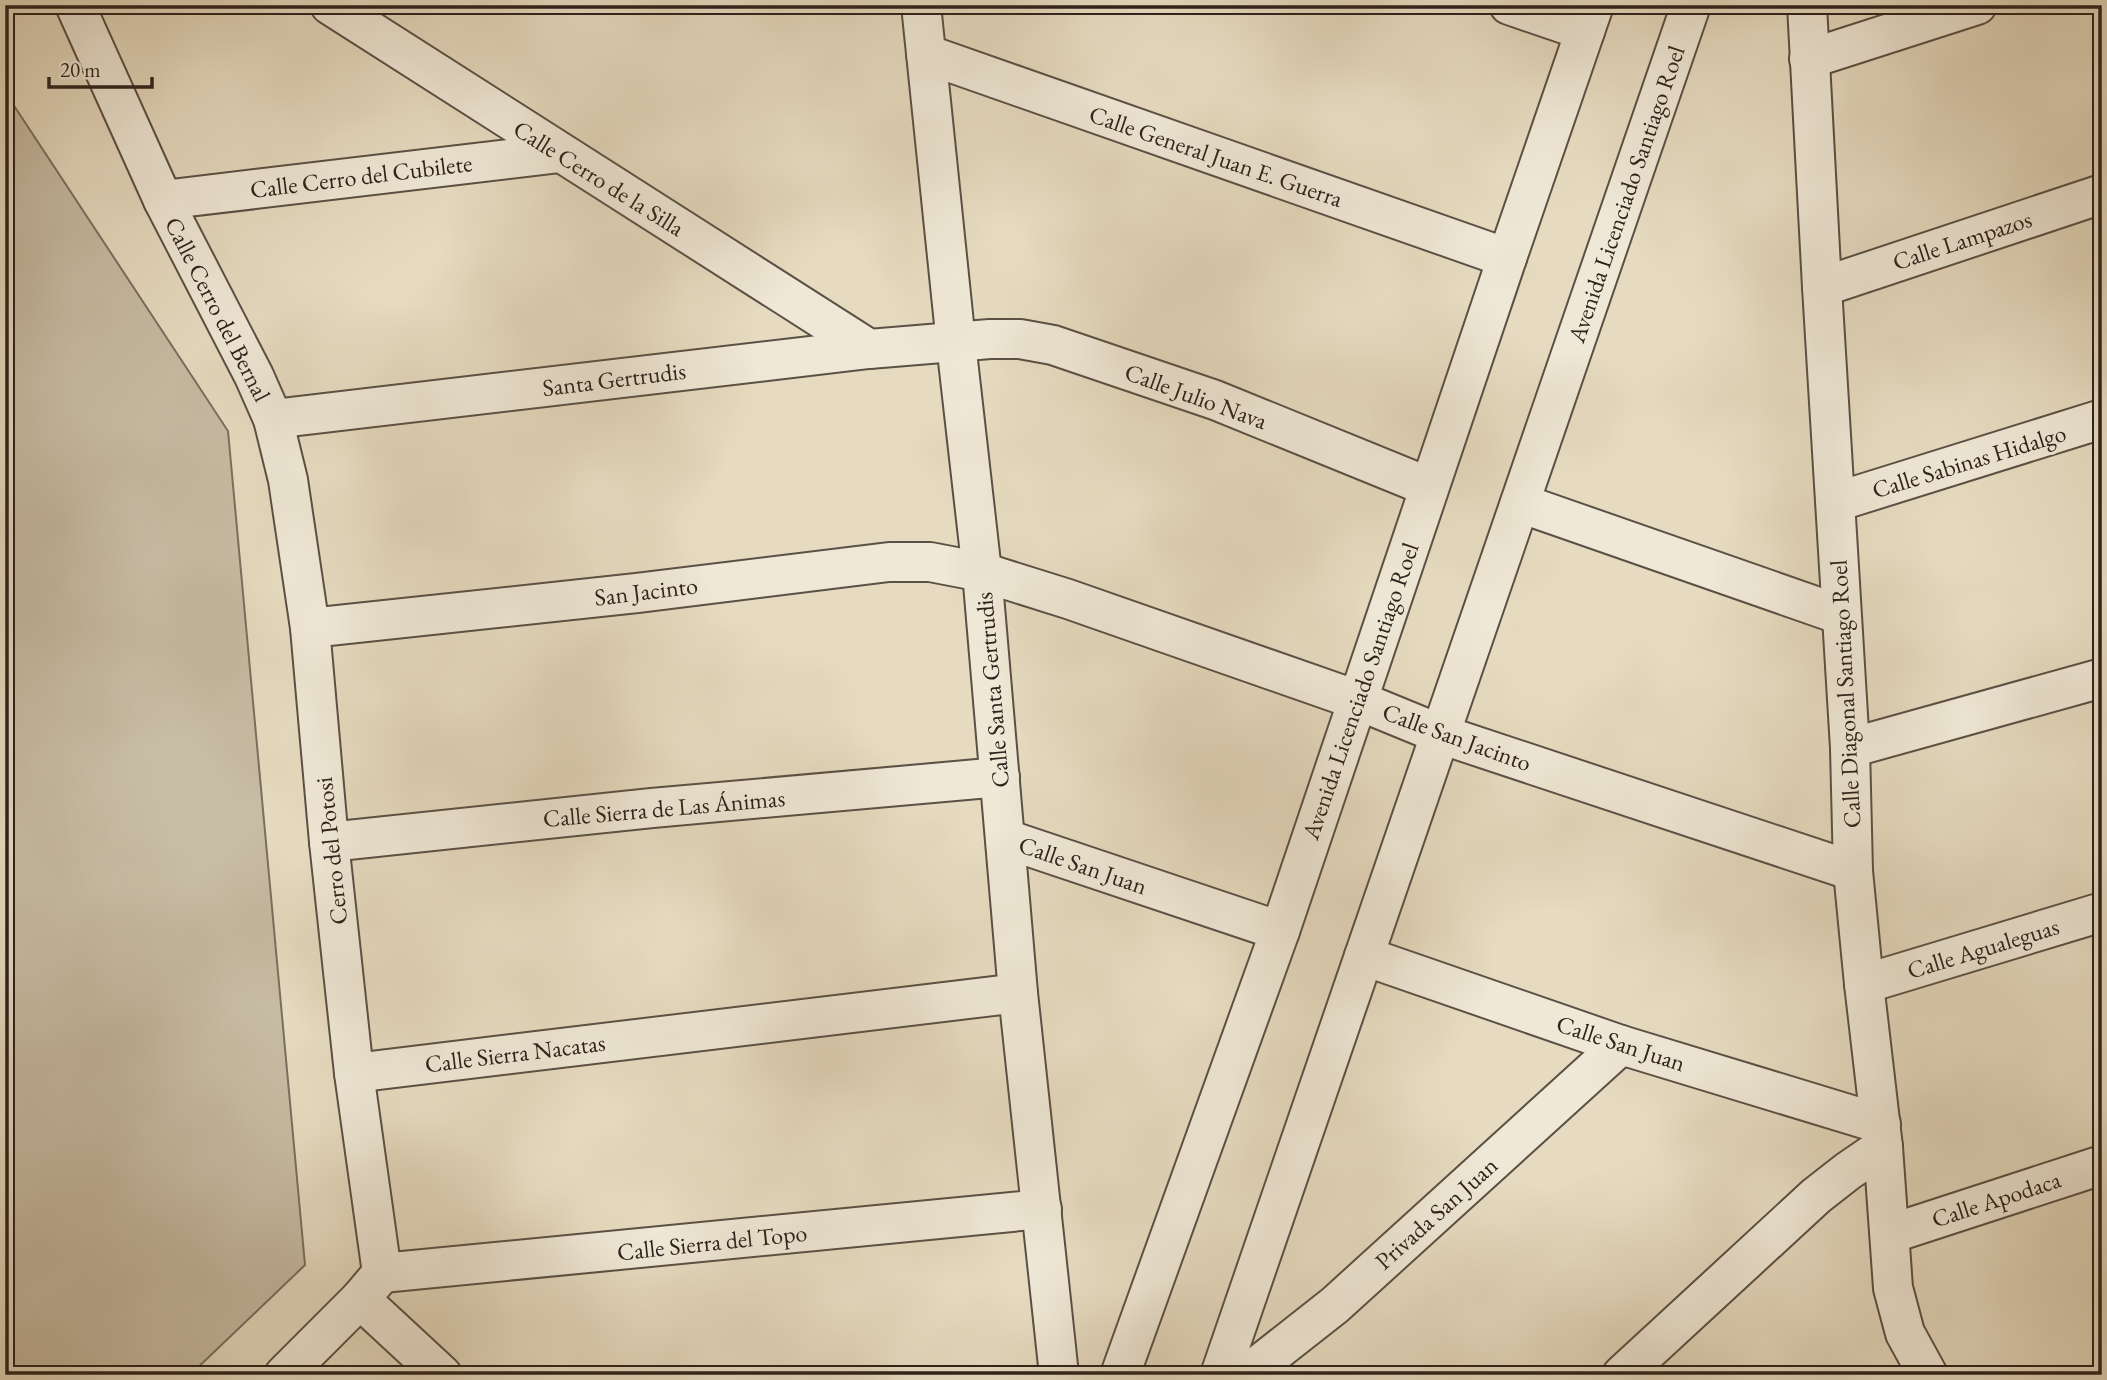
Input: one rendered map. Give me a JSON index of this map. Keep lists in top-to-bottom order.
{
  "streets": {
    "street": [
      "Calle General Juan E. Guerra",
      "Calle Cerro del Cubilete",
      "Calle Cerro de la Silla",
      "Avenida Licenciado Santiago Roel",
      "Calle Lampazos",
      "Calle Cerro del Bernal",
      "Santa Gertrudis",
      "Calle Julio Nava",
      "Calle Sabinas Hidalgo",
      "San Jacinto",
      "Calle Santa Gertrudis",
      "Calle Diagonal Santiago Roel",
      "Calle San Jacinto",
      "Calle Sierra de Las Ánimas",
      "Cerro del Potosi",
      "Calle San Juan",
      "Calle Agualeguas",
      "Calle Sierra Nacatas",
      "Calle Apodaca",
      "Privada San Juan",
      "Calle Sierra del Topo"
    ]
  },
  "crossings": [
    ["Calle General Juan E. Guerra", "Avenida Licenciado Santiago Roel"],
    ["Calle General Juan E. Guerra", "Calle Santa Gertrudis"],
    ["Calle Cerro del Cubilete", "Calle Cerro de la Silla"],
    ["Calle Cerro del Cubilete", "Calle Cerro del Bernal"],
    ["Calle Cerro de la Silla", "Santa Gertrudis"],
    ["Avenida Licenciado Santiago Roel", "Calle Julio Nava"],
    ["Avenida Licenciado Santiago Roel", "Calle San Jacinto"],
    ["Avenida Licenciado Santiago Roel", "Calle San Juan"],
    ["Calle Lampazos", "Calle Diagonal Santiago Roel"],
    ["Calle Cerro del Bernal", "Santa Gertrudis"],
    ["Calle Cerro del Bernal", "San Jacinto"],
    ["Calle Cerro del Bernal", "Cerro del Potosi"],
    ["Santa Gertrudis", "Calle Julio Nava"],
    ["Santa Gertrudis", "Calle Santa Gertrudis"],
    ["Calle Julio Nava", "Calle Santa Gertrudis"],
    ["Calle Sabinas Hidalgo", "Calle Diagonal Santiago Roel"],
    ["San Jacinto", "Calle Santa Gertrudis"],
    ["San Jacinto", "Calle San Jacinto"],
    ["San Jacinto", "Cerro del Potosi"],
    ["Calle Santa Gertrudis", "Calle San Jacinto"],
    ["Calle Santa Gertrudis", "Calle Sierra de Las Ánimas"],
    ["Calle Santa Gertrudis", "Calle San Juan"],
    ["Calle Santa Gertrudis", "Calle Sierra Nacatas"],
    ["Calle Santa Gertrudis", "Calle Sierra del Topo"],
    ["Calle Diagonal Santiago Roel", "Calle San Jacinto"],
    ["Calle Diagonal Santiago Roel", "Calle San Juan"],
    ["Calle Diagonal Santiago Roel", "Calle Agualeguas"],
    ["Calle Diagonal Santiago Roel", "Calle Apodaca"],
    ["Calle Sierra de Las Ánimas", "Cerro del Potosi"],
    ["Cerro del Potosi", "Calle Sierra Nacatas"],
    ["Calle San Juan", "Privada San Juan"]
  ],
  "scale_bar": "20 m"
}
